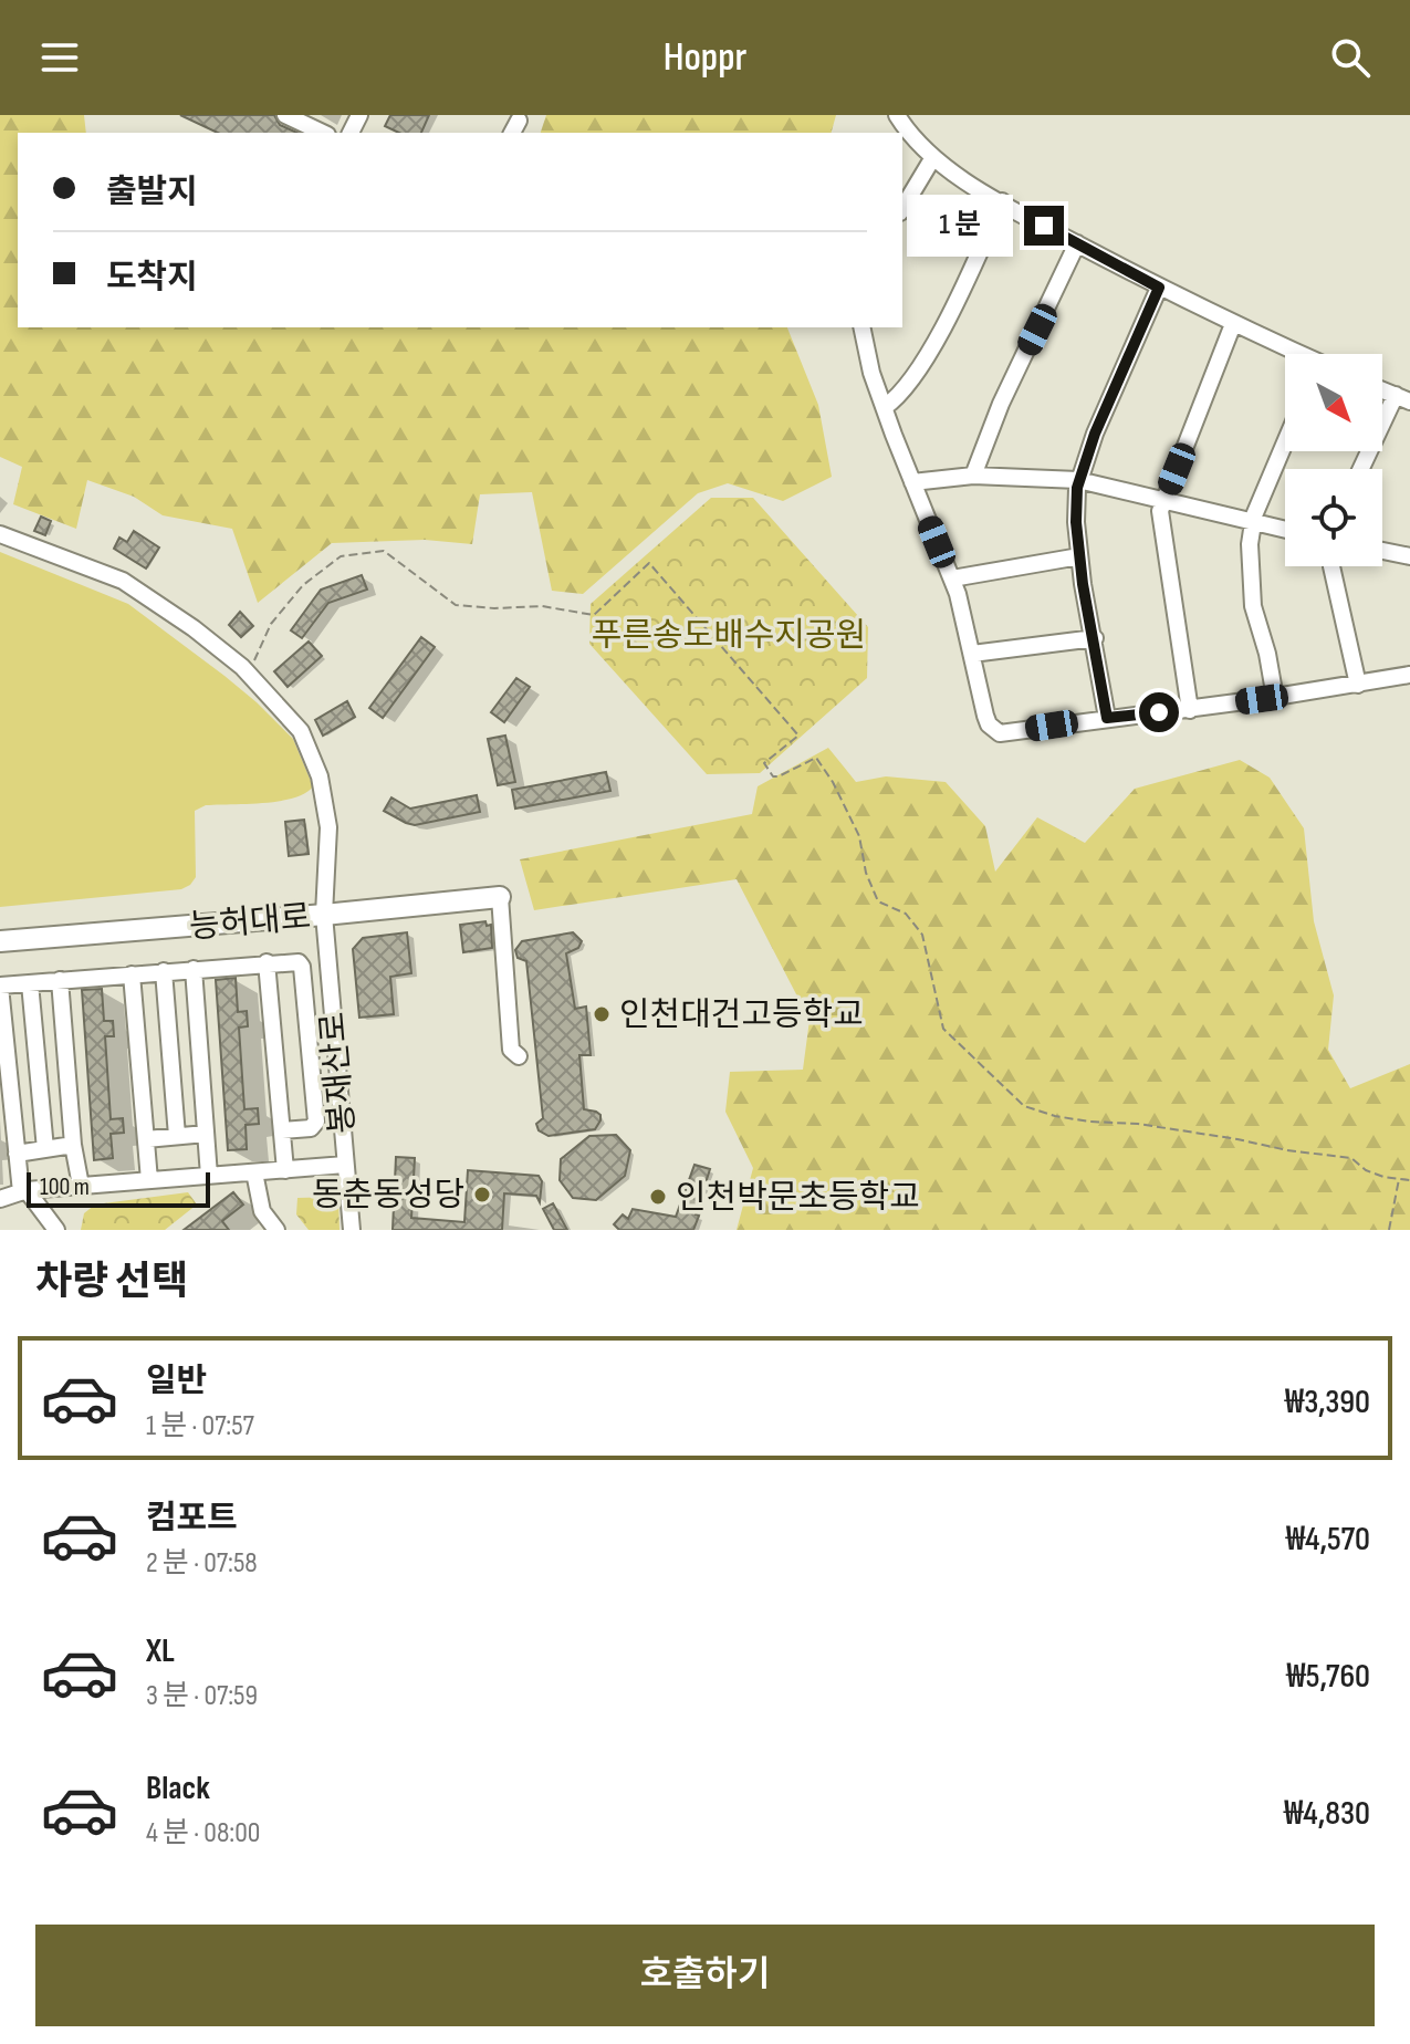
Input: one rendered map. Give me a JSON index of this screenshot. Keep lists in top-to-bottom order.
{
  "streets": {
    "main road": ["능허대로"],
    "street": ["봉재산로"]
  },
  "crossings": [
    ["능허대로", "봉재산로"]
  ],
  "parks": ["푸른송도배수지공원"],
  "places": ["인천대건고등학교", "동춘동성당", "인천박문초등학교"],
  "scale_bar": "100 m",
  "north": "bottom right",
  "page": {
    "header": "Hoppr",
    "banner": ["출발지", "도착지"],
    "bubble": "1 분",
    "scale": "100 m",
    "heading": "차량 선택",
    "list": [
      {
        "name": "일반",
        "note": "1 분 · 07:57",
        "value": "₩3,390"
      },
      {
        "name": "컴포트",
        "note": "2 분 · 07:58",
        "value": "₩4,570"
      },
      {
        "name": "XL",
        "note": "3 분 · 07:59",
        "value": "₩5,760"
      },
      {
        "name": "Black",
        "note": "4 분 · 08:00",
        "value": "₩4,830"
      }
    ],
    "buttons": "호출하기"
  }
}
